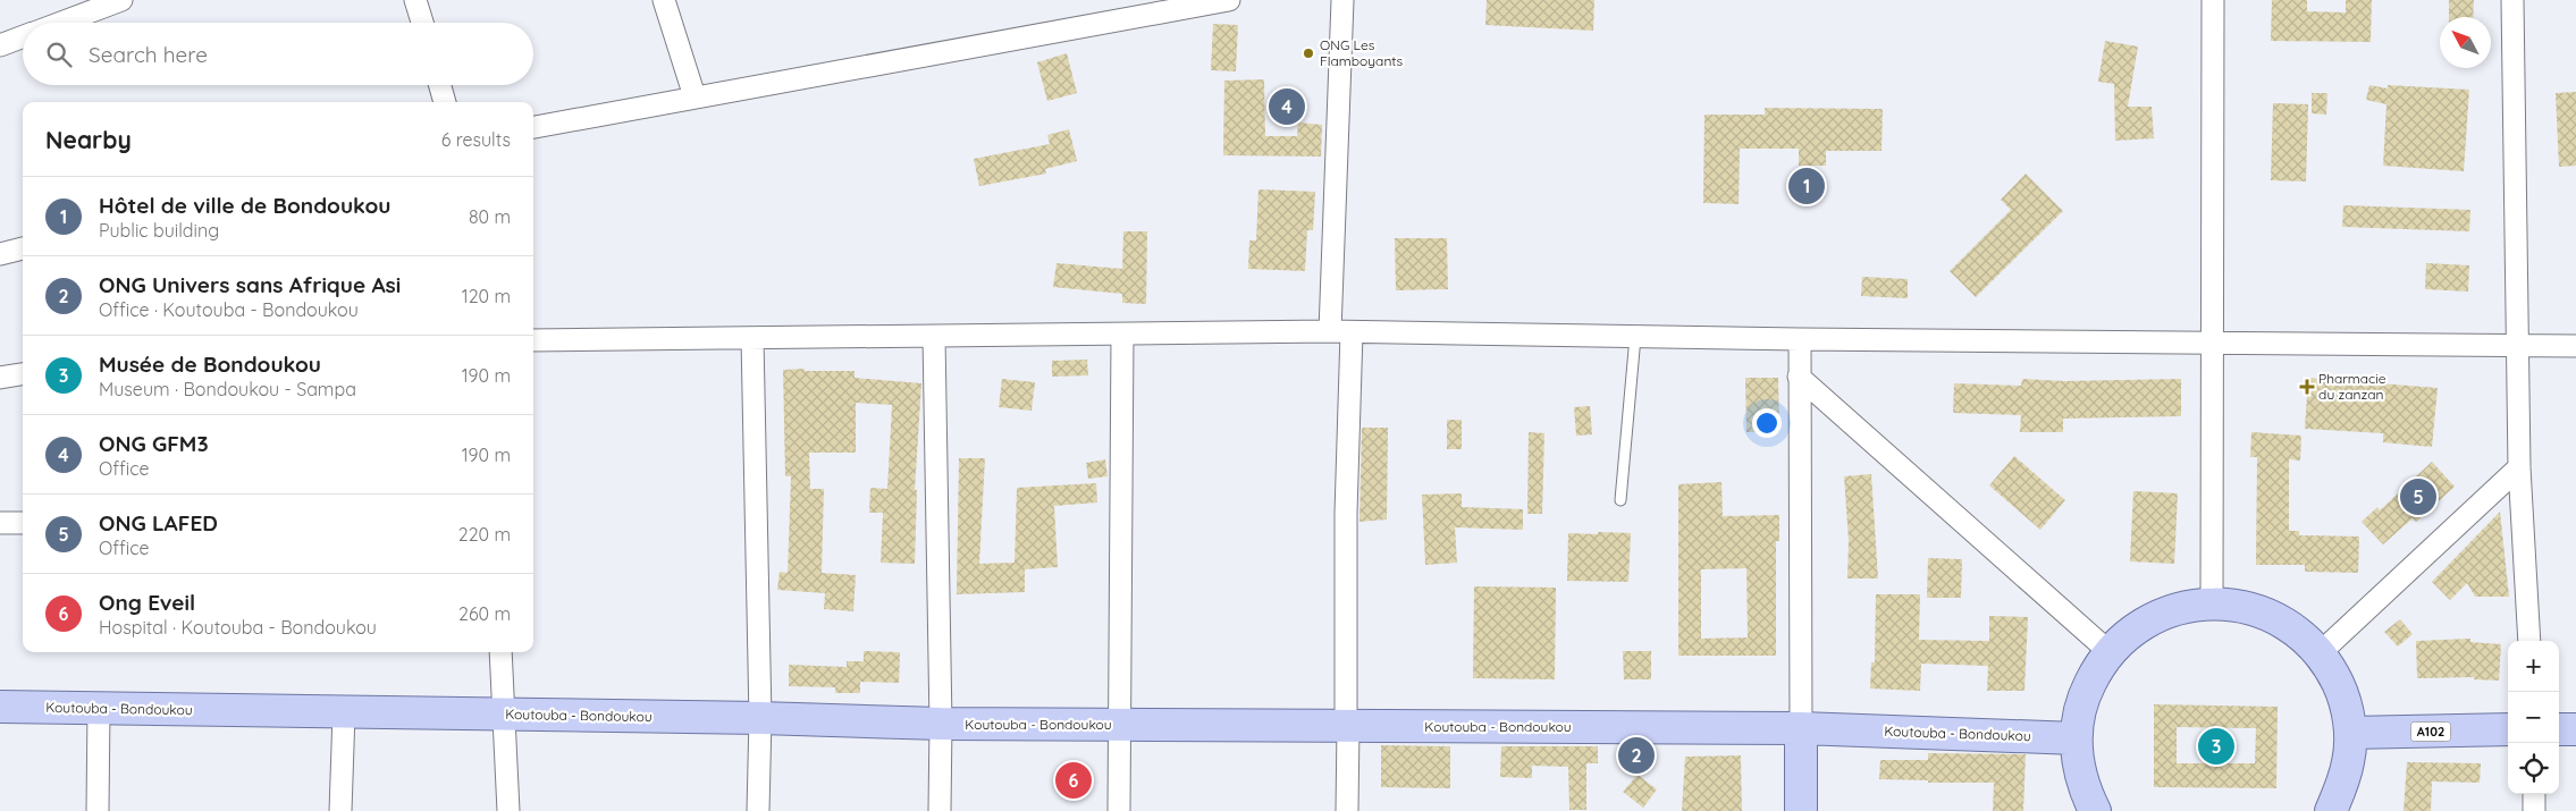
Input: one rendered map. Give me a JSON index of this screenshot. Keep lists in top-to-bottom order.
{
  "streets": {
    "main road": ["Koutouba - Bondoukou", "A102"]
  },
  "places": {
    "other": ["ONG Les Flamboyants"],
    "health": ["Pharmacie du zanzan"]
  },
  "north": "top left",
  "page": {
    "search": "Search here",
    "pins": [
      "4",
      "1",
      "5",
      "3",
      "2",
      "6"
    ],
    "heading": ["Nearby", "6 results"],
    "list": [
      {
        "mark": "1",
        "name": "Hôtel de ville de Bondoukou",
        "note": "Public building",
        "value": "80 m"
      },
      {
        "mark": "2",
        "name": "ONG Univers sans Afrique Asi",
        "note": "Office · Koutouba - Bondoukou",
        "value": "120 m"
      },
      {
        "mark": "3",
        "name": "Musée de Bondoukou",
        "note": "Museum · Bondoukou - Sampa",
        "value": "190 m"
      },
      {
        "mark": "4",
        "name": "ONG GFM3",
        "note": "Office",
        "value": "190 m"
      },
      {
        "mark": "5",
        "name": "ONG LAFED",
        "note": "Office",
        "value": "220 m"
      },
      {
        "mark": "6",
        "name": "Ong Eveil",
        "note": "Hospital · Koutouba - Bondoukou",
        "value": "260 m"
      }
    ],
    "map_buttons": ["+", "−"]
  }
}
